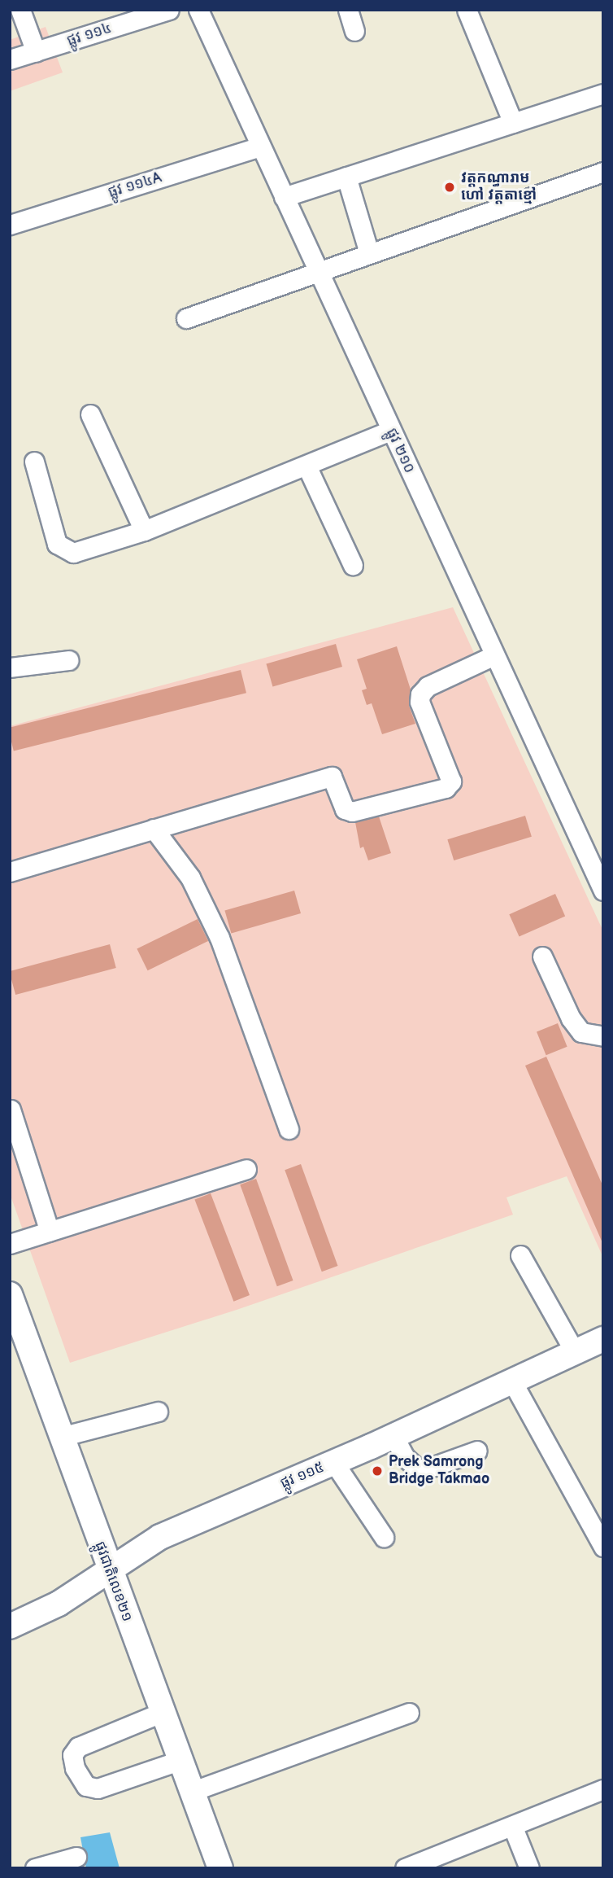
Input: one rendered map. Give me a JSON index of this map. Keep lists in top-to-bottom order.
{
  "streets": {
    "main road": ["ផ្លូវ ១១៥", "ផ្លូវជាតិលេខ២១"],
    "street": ["ផ្លូវ ១១៤", "ផ្លូវ ១១៤A", "ផ្លូវ ២១០"]
  },
  "crossings": [
    ["ផ្លូវ ១១៤A", "ផ្លូវ ២១០"],
    ["ផ្លូវ ១១៥", "ផ្លូវជាតិលេខ២១"]
  ],
  "places": ["វត្តកណ្ធារាម ហៅ វត្តតាខ្មៅ", "Prek Samrong Bridge Takmao"]
}
